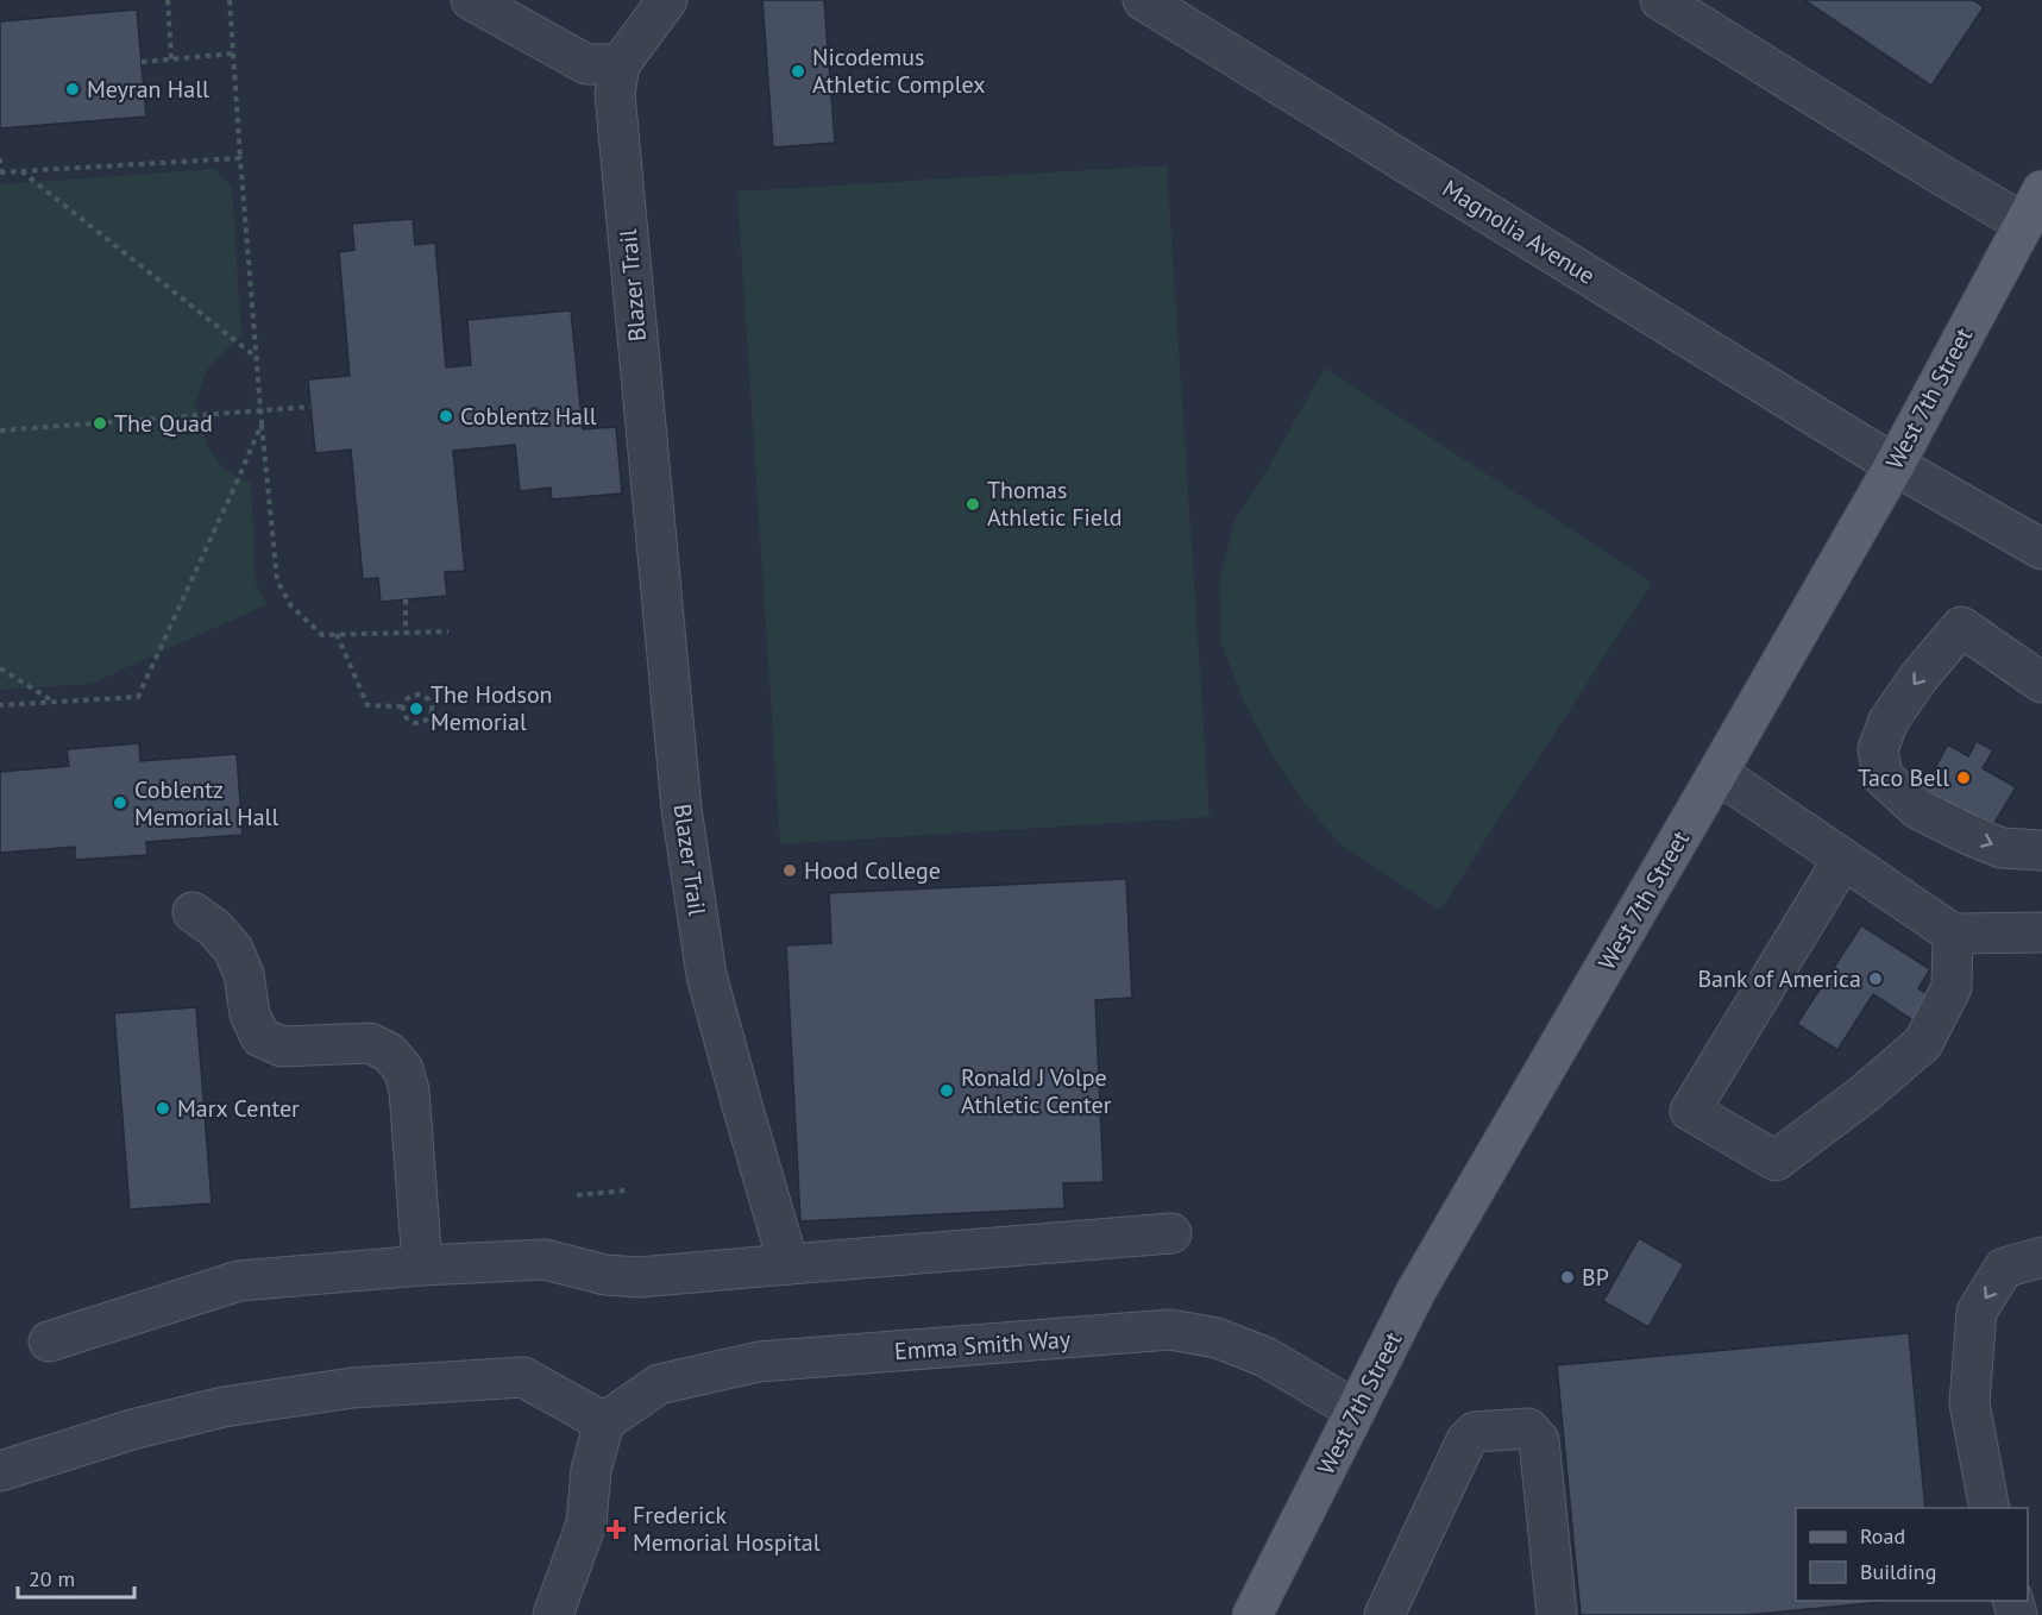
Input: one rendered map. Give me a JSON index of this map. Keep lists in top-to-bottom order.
{
  "streets": {
    "main road": ["West 7th Street"],
    "street": ["Magnolia Avenue", "Blazer Trail", "Emma Smith Way"]
  },
  "crossings": [
    ["Magnolia Avenue", "West 7th Street"],
    ["West 7th Street", "Emma Smith Way"]
  ],
  "places": {
    "other": [
      "Nicodemus Athletic Complex",
      "Meyran Hall",
      "Coblentz Hall",
      "The Quad",
      "Thomas Athletic Field",
      "The Hodson Memorial",
      "Taco Bell",
      "Coblentz Memorial Hall",
      "Hood College",
      "Bank of America",
      "Ronald J Volpe Athletic Center",
      "Marx Center",
      "BP"
    ],
    "health": ["Frederick Memorial Hospital"]
  },
  "legend": ["Road", "Building"],
  "scale_bar": "20 m"
}
